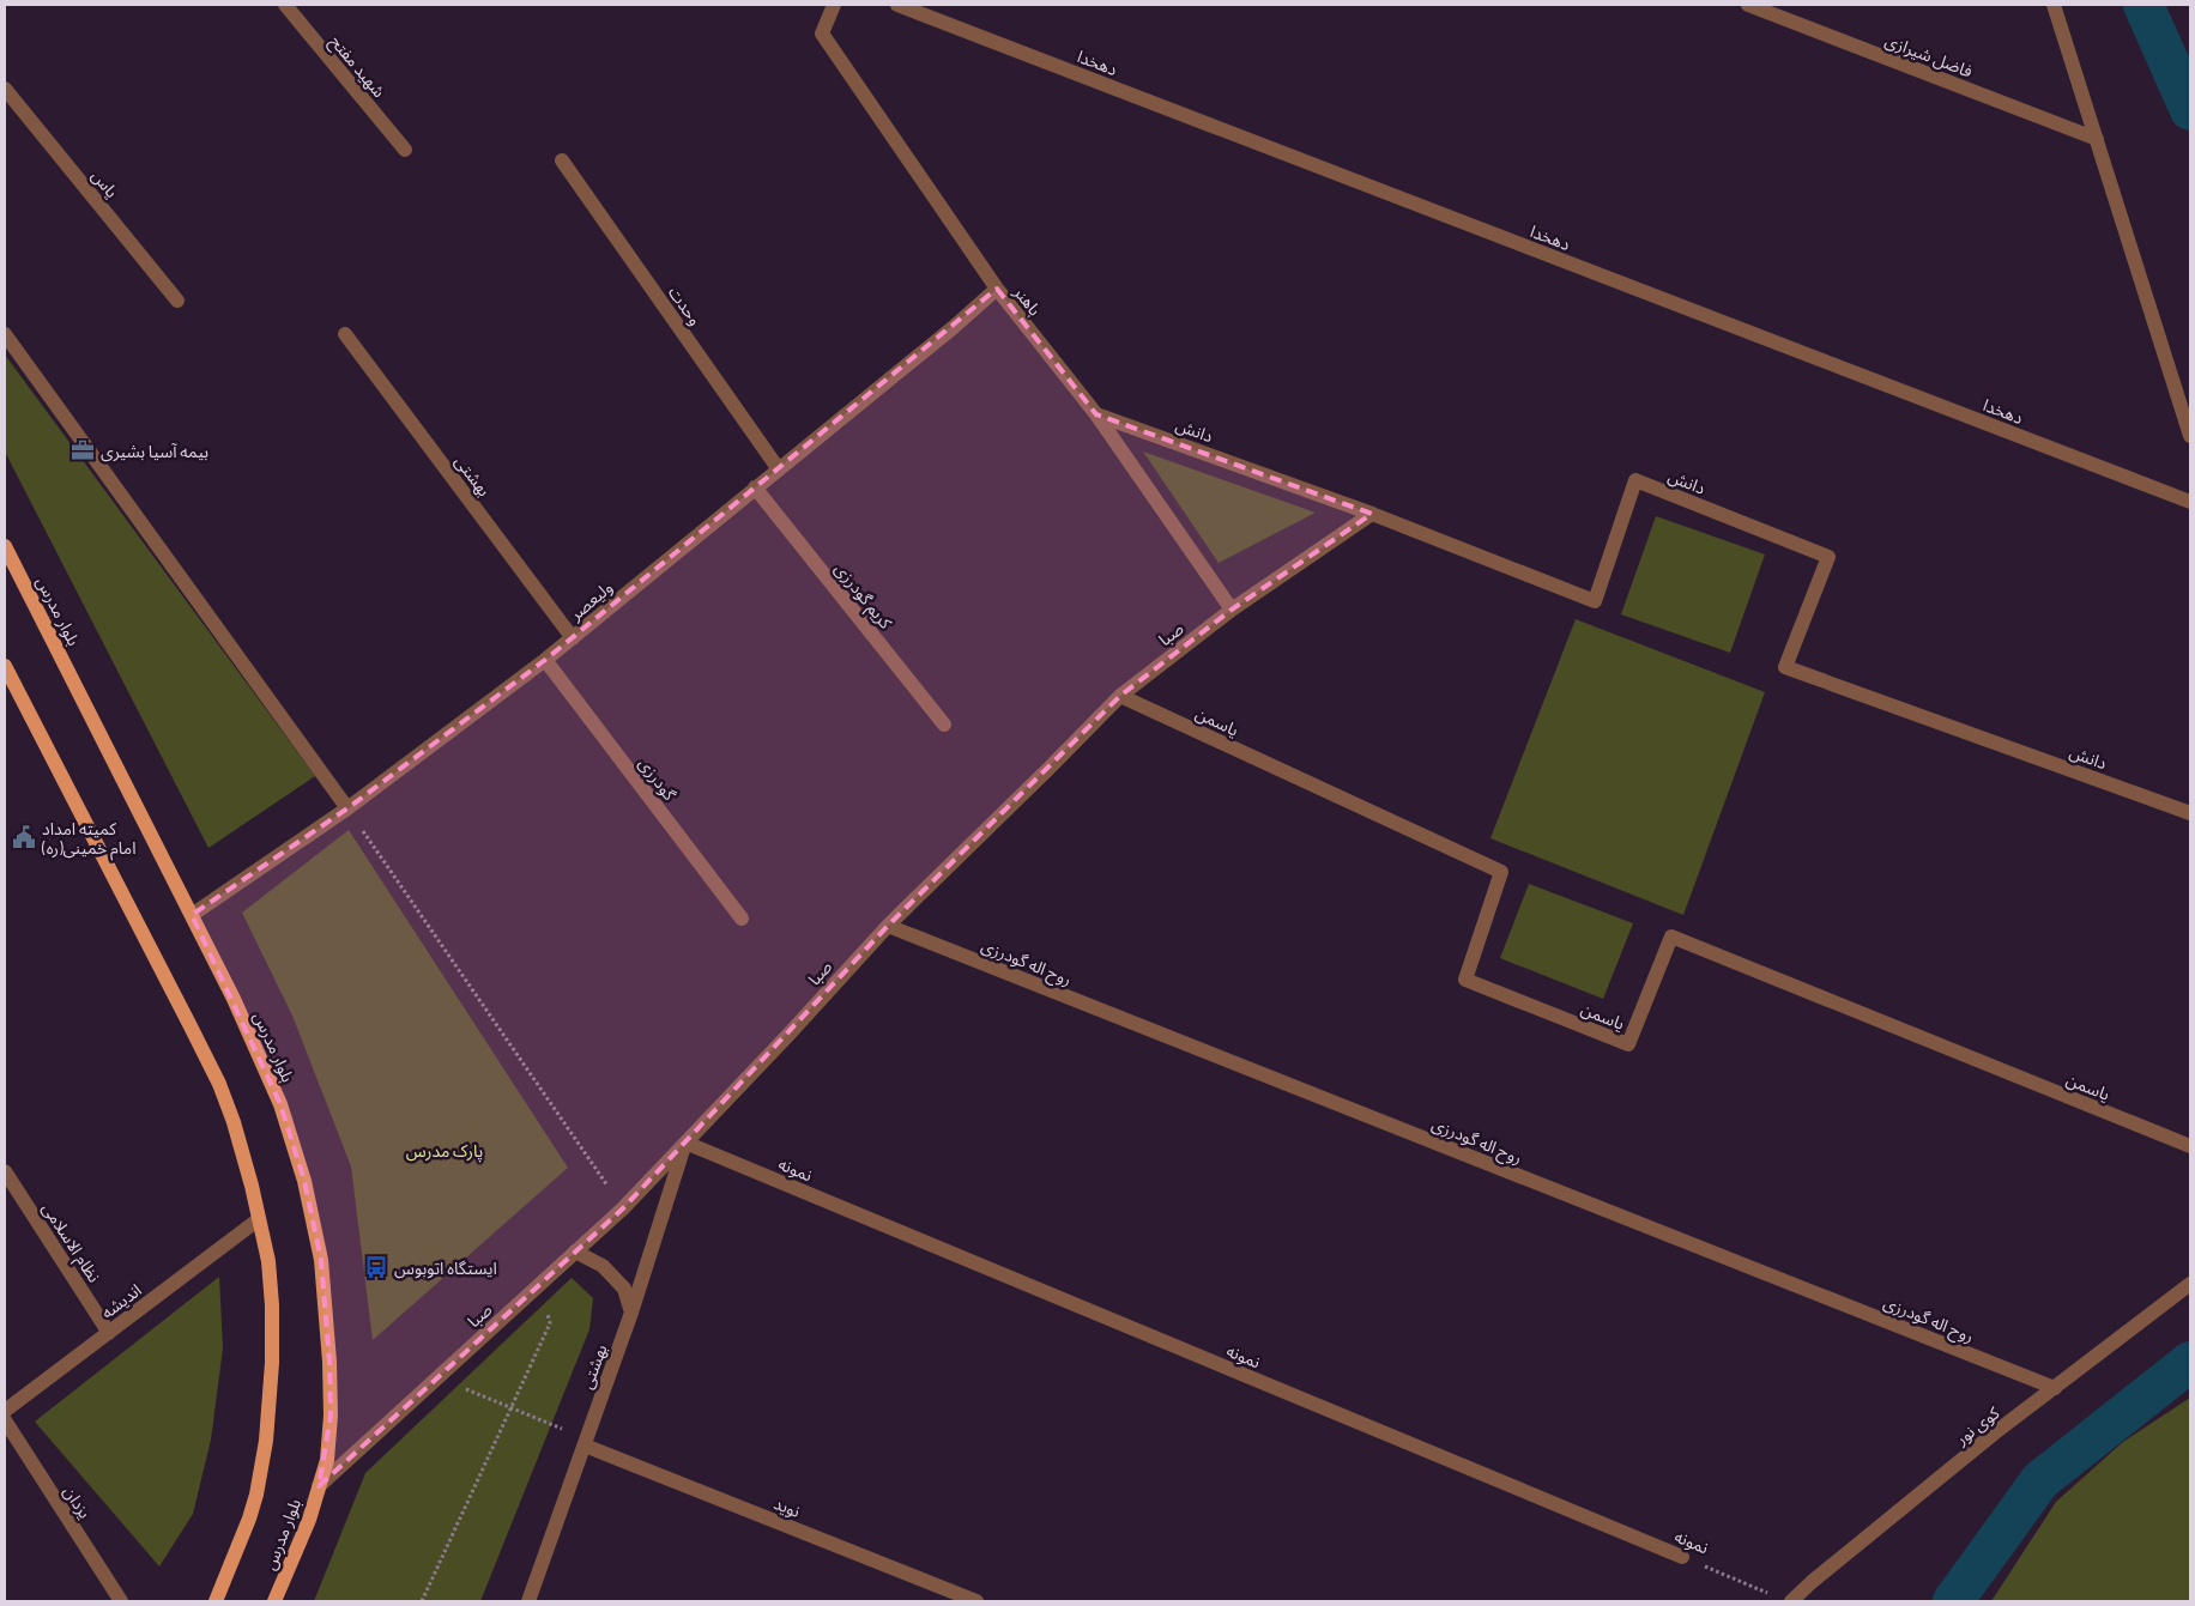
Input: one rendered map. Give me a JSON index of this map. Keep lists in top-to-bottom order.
{
  "streets": {
    "main road": ["بلوار مدرس"],
    "street": [
      "فاضل شیرازی",
      "دهخدا",
      "شهید مفتح",
      "یاس",
      "باهنر",
      "وحدت",
      "دانش",
      "بهشتی",
      "کریم گودرزی",
      "ولیعصر",
      "صبا",
      "یاسمن",
      "گودرزی",
      "روح اله گودرزی",
      "نمونه",
      "نظام الاسلامی",
      "اندیشه",
      "کوی نور",
      "یزدان",
      "نوید"
    ]
  },
  "crossings": [
    ["باهنر", "دانش"],
    ["باهنر", "ولیعصر"],
    ["باهنر", "صبا"],
    ["وحدت", "ولیعصر"],
    ["دانش", "صبا"],
    ["بهشتی", "ولیعصر"],
    ["بهشتی", "صبا"],
    ["بهشتی", "نمونه"],
    ["بهشتی", "نوید"],
    ["کریم گودرزی", "ولیعصر"],
    ["ولیعصر", "بلوار مدرس"],
    ["ولیعصر", "گودرزی"],
    ["بلوار مدرس", "صبا"],
    ["صبا", "یاسمن"],
    ["صبا", "روح اله گودرزی"],
    ["صبا", "نمونه"],
    ["روح اله گودرزی", "کوی نور"],
    ["نمونه", "کوی نور"],
    ["نظام الاسلامی", "اندیشه"]
  ],
  "parks": ["پارک مدرس"],
  "places": {
    "office": ["بیمه آسیا بشیری"],
    "public building": ["کمیته امداد امام خمینی(ره)"],
    "bus stop": ["ایستگاه اتوبوس"]
  }
}
